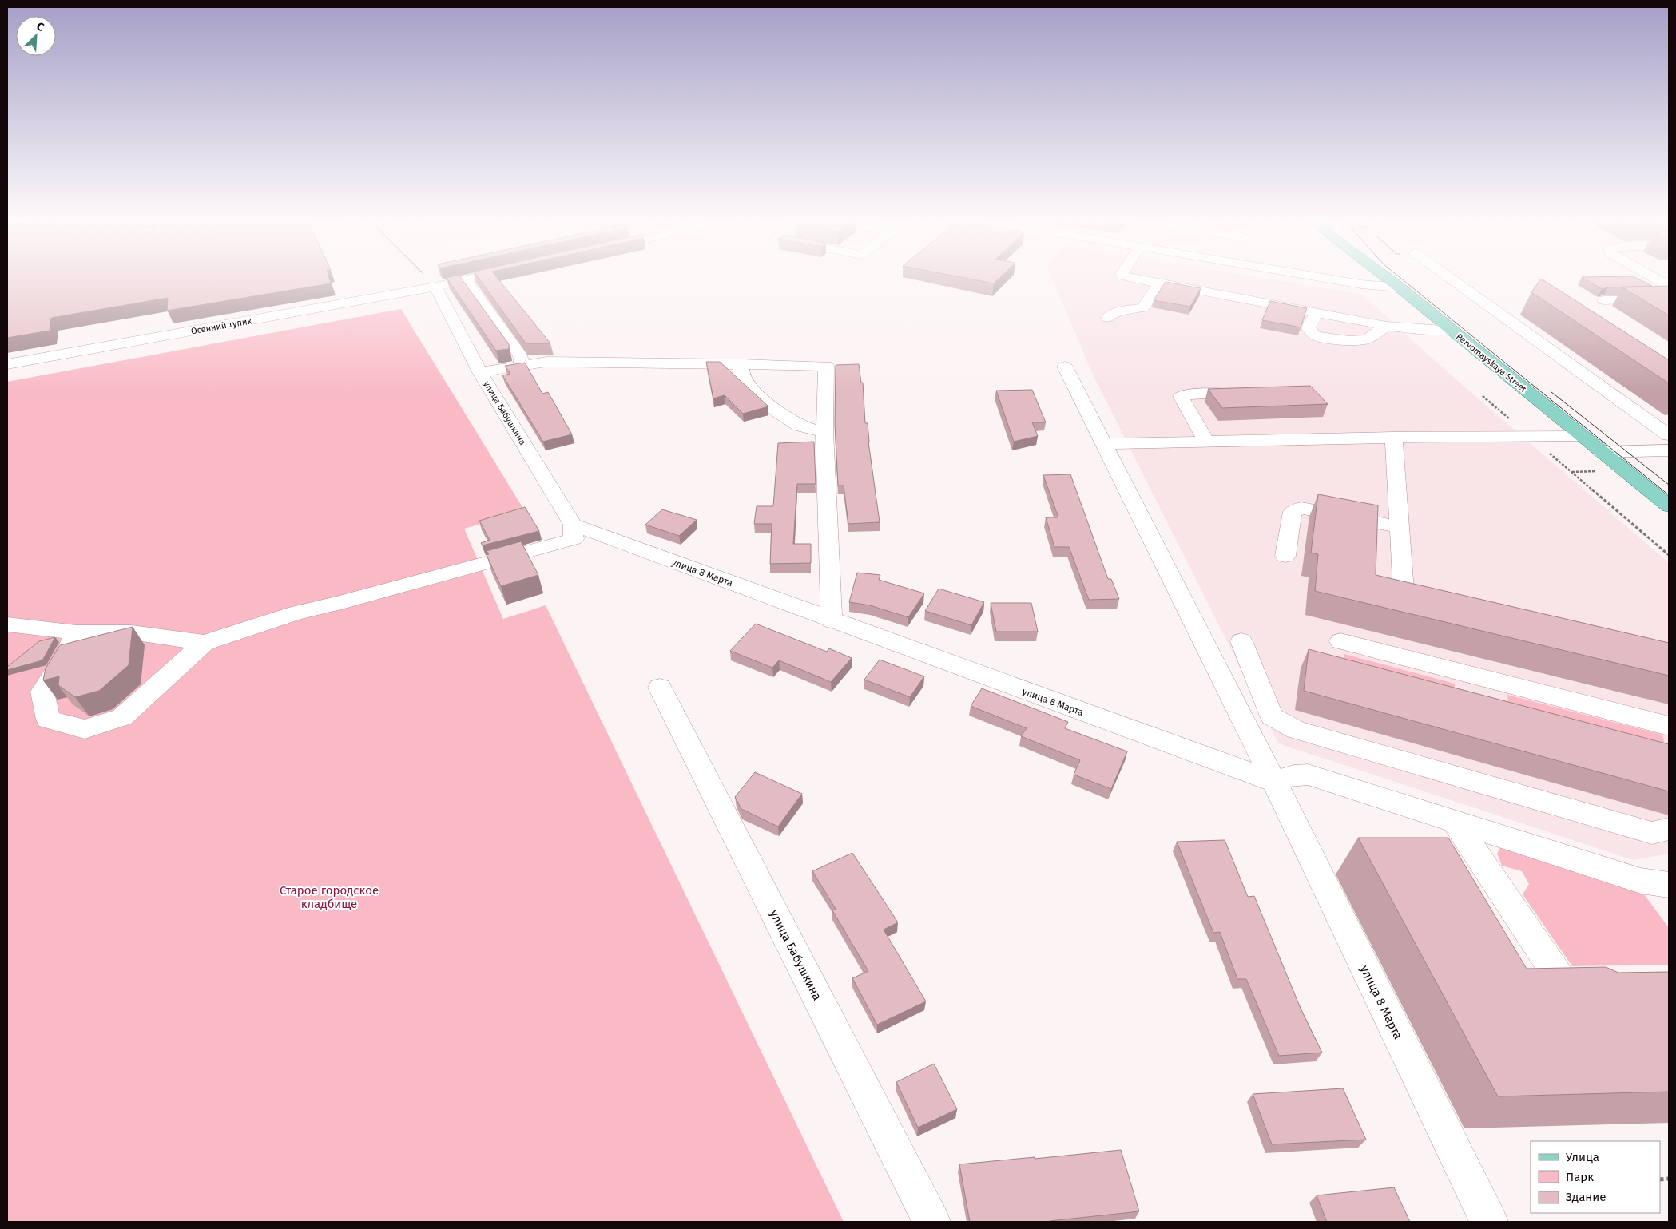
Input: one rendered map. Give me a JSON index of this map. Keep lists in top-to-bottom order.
{
  "streets": {
    "main road": ["Pervomayskaya Street"],
    "street": ["Осенний тупик", "улица Бабушкина", "улица 8 Марта"]
  },
  "crossings": [
    ["Осенний тупик", "улица Бабушкина"],
    ["улица Бабушкина", "улица 8 Марта"]
  ],
  "parks": ["Старое городское кладбище"],
  "legend": ["Улица", "Парк", "Здание"],
  "north": "top right"
}
